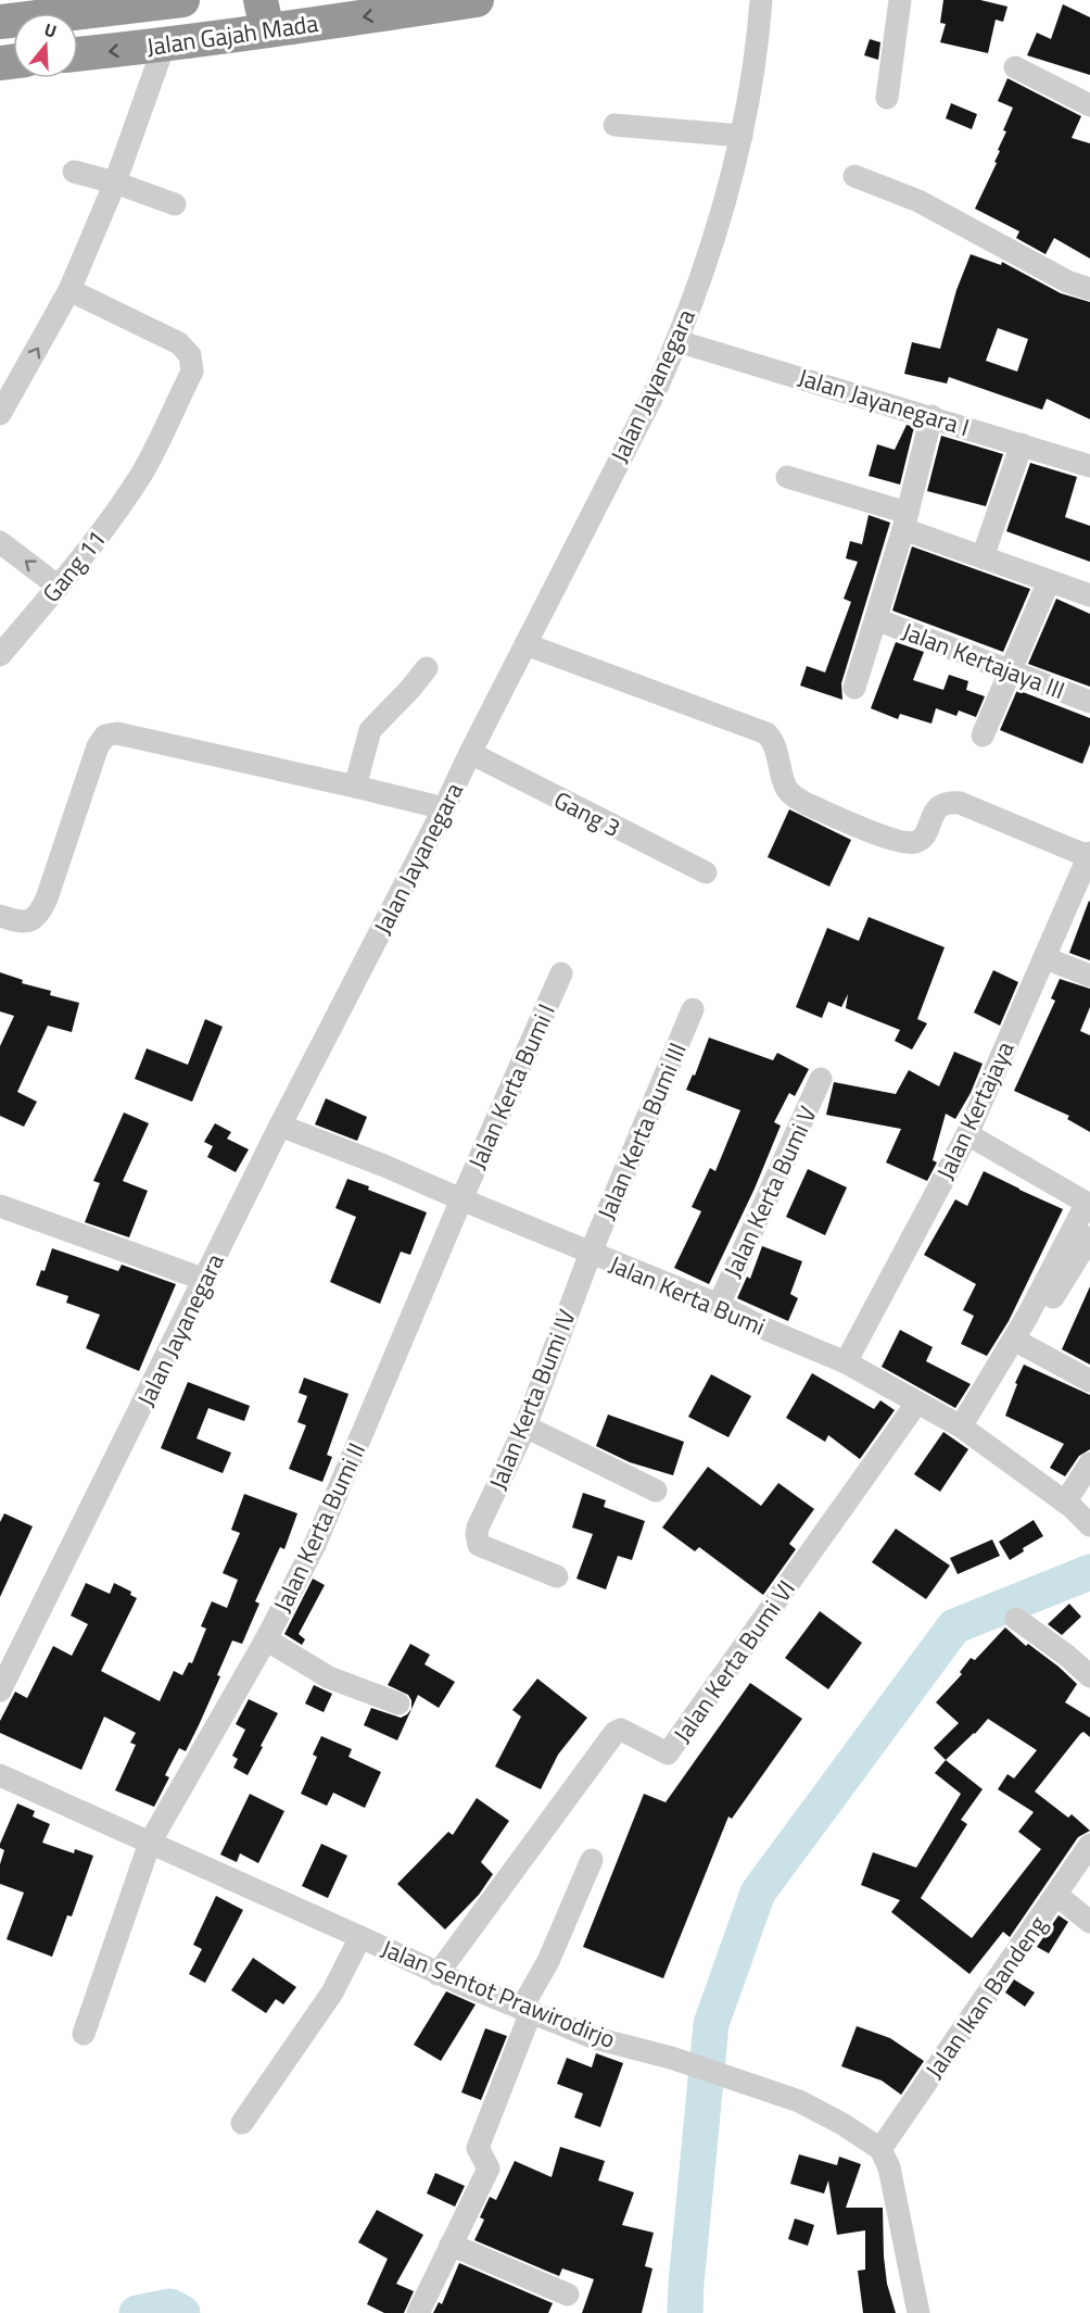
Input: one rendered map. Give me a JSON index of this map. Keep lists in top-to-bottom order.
{
  "streets": {
    "highway": ["Jalan Gajah Mada"],
    "street": [
      "Jalan Jayanegara",
      "Jalan Jayanegara I",
      "Gang 11",
      "Jalan Kertajaya III",
      "Gang 3",
      "Jalan Kerta Bumi I",
      "Jalan Kertajaya",
      "Jalan Kerta Bumi III",
      "Jalan Kerta Bumi V",
      "Jalan Kerta Bumi",
      "Jalan Kerta Bumi IV",
      "Jalan Kerta Bumi II",
      "Jalan Kerta Bumi VI",
      "Jalan Sentot Prawirodirjo",
      "Jalan Ikan Bandeng"
    ]
  },
  "crossings": [
    ["Jalan Jayanegara", "Jalan Jayanegara I"],
    ["Jalan Jayanegara", "Gang 3"],
    ["Jalan Jayanegara", "Jalan Kerta Bumi"],
    ["Jalan Kerta Bumi I", "Jalan Kerta Bumi"],
    ["Jalan Kerta Bumi I", "Jalan Kerta Bumi II"],
    ["Jalan Kertajaya", "Jalan Kerta Bumi"],
    ["Jalan Kerta Bumi III", "Jalan Kerta Bumi"],
    ["Jalan Kerta Bumi III", "Jalan Kerta Bumi IV"],
    ["Jalan Kerta Bumi V", "Jalan Kerta Bumi"],
    ["Jalan Kerta Bumi", "Jalan Kerta Bumi IV"],
    ["Jalan Kerta Bumi", "Jalan Kerta Bumi II"],
    ["Jalan Kerta Bumi", "Jalan Kerta Bumi VI"],
    ["Jalan Kerta Bumi II", "Jalan Sentot Prawirodirjo"],
    ["Jalan Kerta Bumi VI", "Jalan Sentot Prawirodirjo"],
    ["Jalan Sentot Prawirodirjo", "Jalan Ikan Bandeng"]
  ],
  "north": "top"
}
